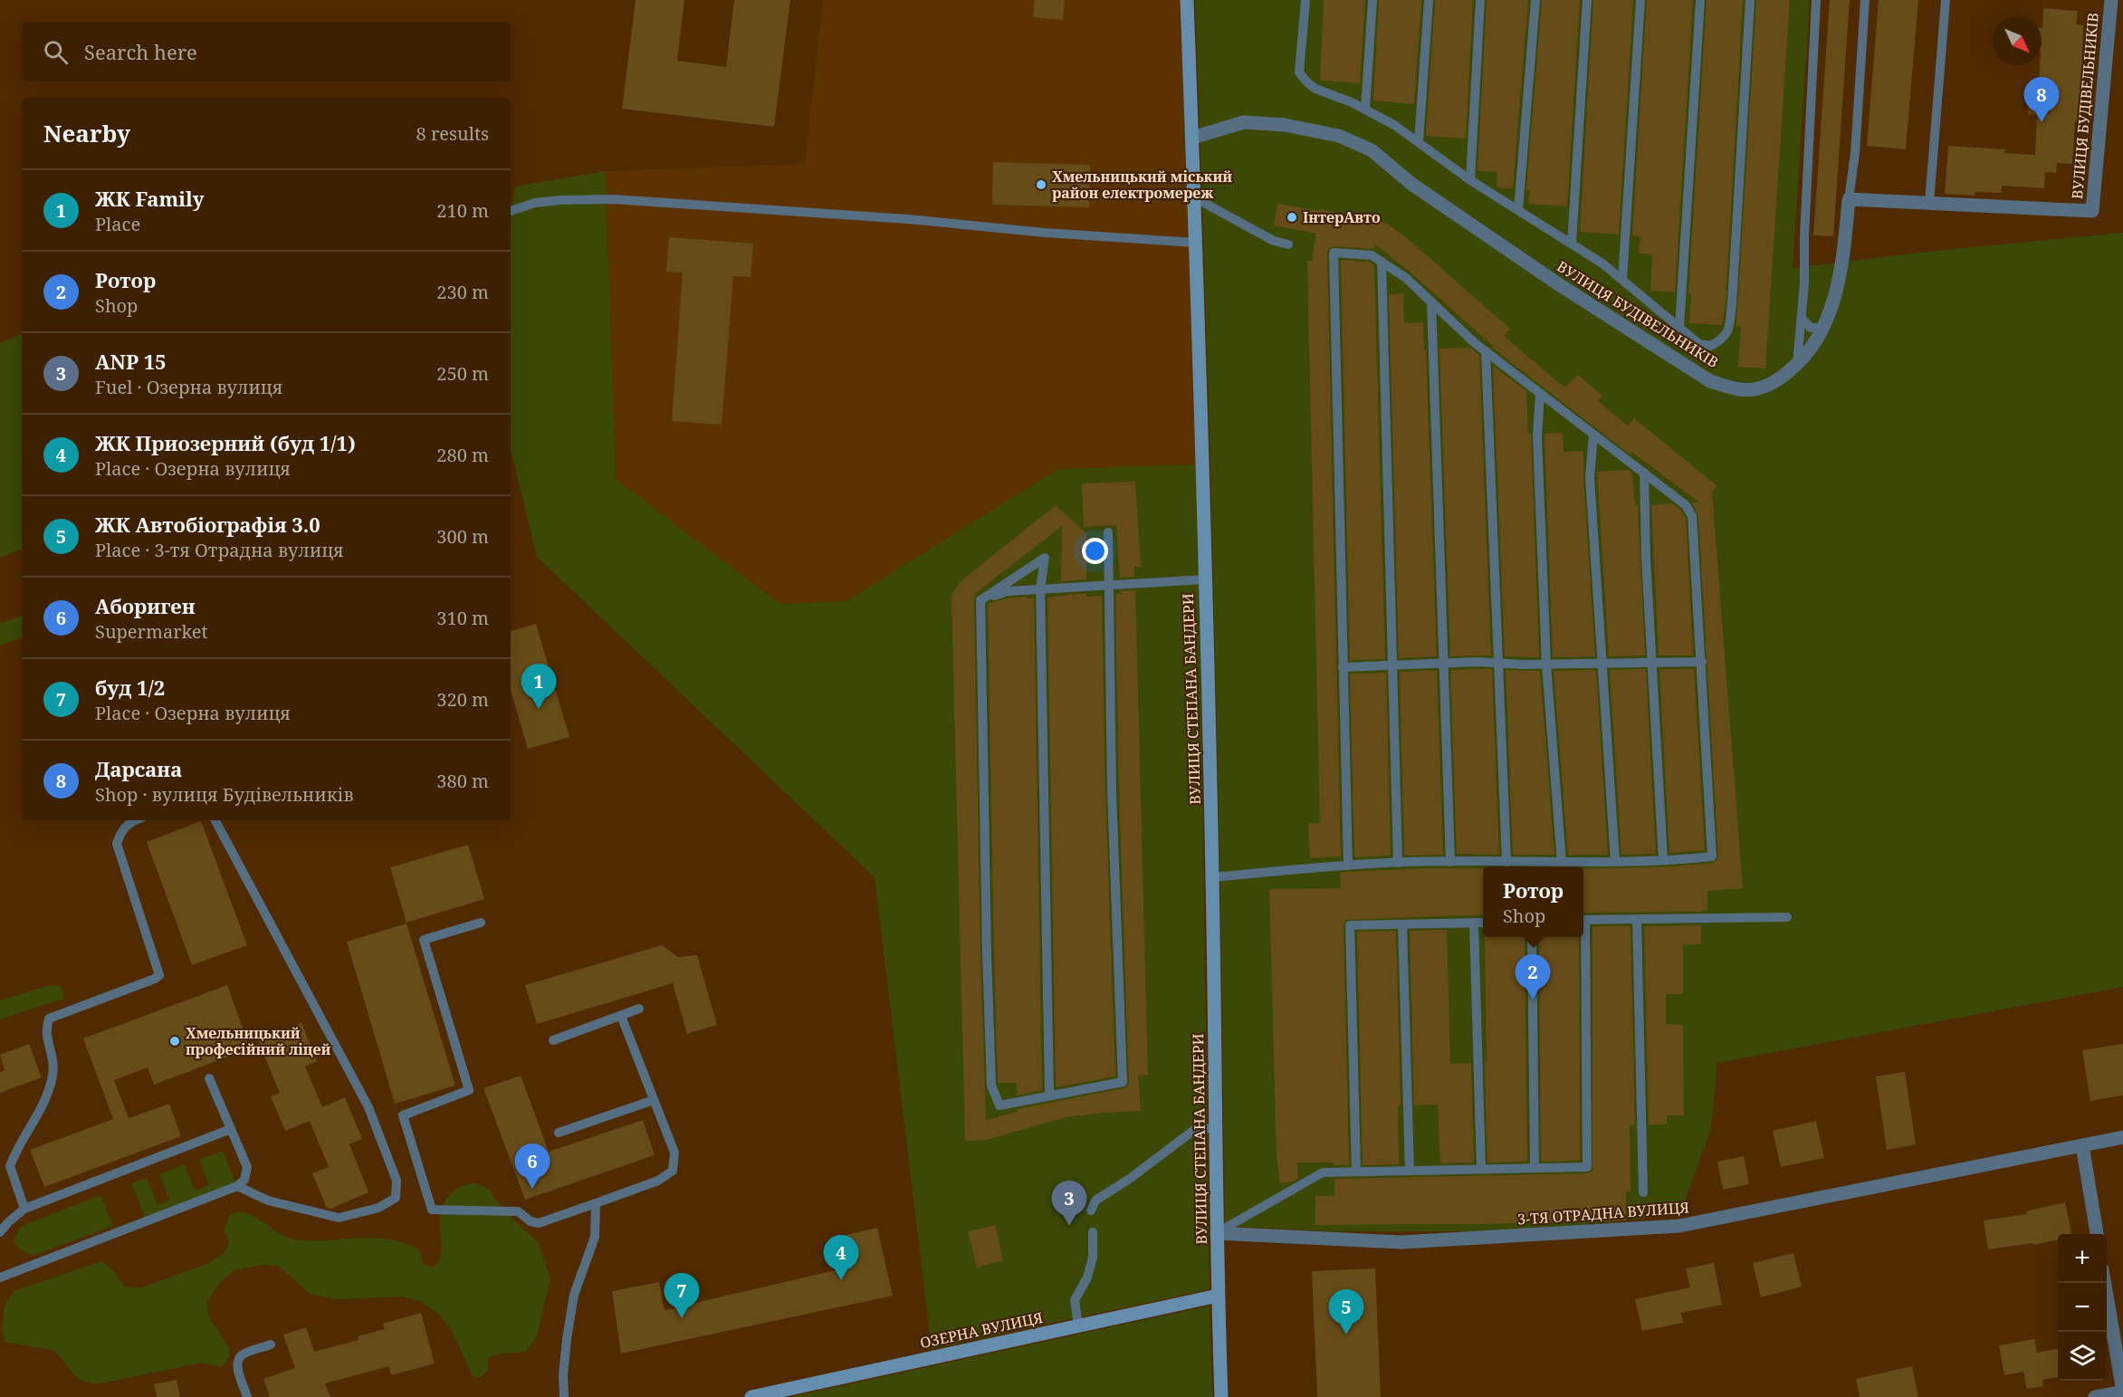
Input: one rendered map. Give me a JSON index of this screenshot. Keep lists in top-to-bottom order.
{
  "streets": {
    "main road": ["ВУЛИЦЯ СТЕПАНА БАНДЕРИ", "ОЗЕРНА ВУЛИЦЯ"],
    "street": ["ВУЛИЦЯ БУДІВЕЛЬНИКІВ", "3-ТЯ ОТРАДНА ВУЛИЦЯ"]
  },
  "crossings": [
    ["ВУЛИЦЯ БУДІВЕЛЬНИКІВ", "ВУЛИЦЯ СТЕПАНА БАНДЕРИ"],
    ["ВУЛИЦЯ СТЕПАНА БАНДЕРИ", "3-ТЯ ОТРАДНА ВУЛИЦЯ"],
    ["ВУЛИЦЯ СТЕПАНА БАНДЕРИ", "ОЗЕРНА ВУЛИЦЯ"]
  ],
  "places": ["Хмельницький міський район електромереж", "ІнтерАвто", "Хмельницький професійний ліцей"],
  "north": "bottom right",
  "page": {
    "search": "Search here",
    "pins": [
      "8",
      "1",
      "2",
      "6",
      "3",
      "4",
      "7",
      "5"
    ],
    "heading": ["Nearby", "8 results"],
    "list": [
      {
        "mark": "1",
        "name": "ЖК Family",
        "note": "Place",
        "value": "210 m"
      },
      {
        "mark": "2",
        "name": "Ротор",
        "note": "Shop",
        "value": "230 m"
      },
      {
        "mark": "3",
        "name": "ANP 15",
        "note": "Fuel · Озерна вулиця",
        "value": "250 m"
      },
      {
        "mark": "4",
        "name": "ЖК Приозерний (буд 1/1)",
        "note": "Place · Озерна вулиця",
        "value": "280 m"
      },
      {
        "mark": "5",
        "name": "ЖК Автобіографія 3.0",
        "note": "Place · 3-тя Отрадна вулиця",
        "value": "300 m"
      },
      {
        "mark": "6",
        "name": "Абориген",
        "note": "Supermarket",
        "value": "310 m"
      },
      {
        "mark": "7",
        "name": "буд 1/2",
        "note": "Place · Озерна вулиця",
        "value": "320 m"
      },
      {
        "mark": "8",
        "name": "Дарсана",
        "note": "Shop · вулиця Будівельників",
        "value": "380 m"
      }
    ],
    "popup": ["Ротор", "Shop"],
    "map_buttons": ["+", "−"]
  }
}
